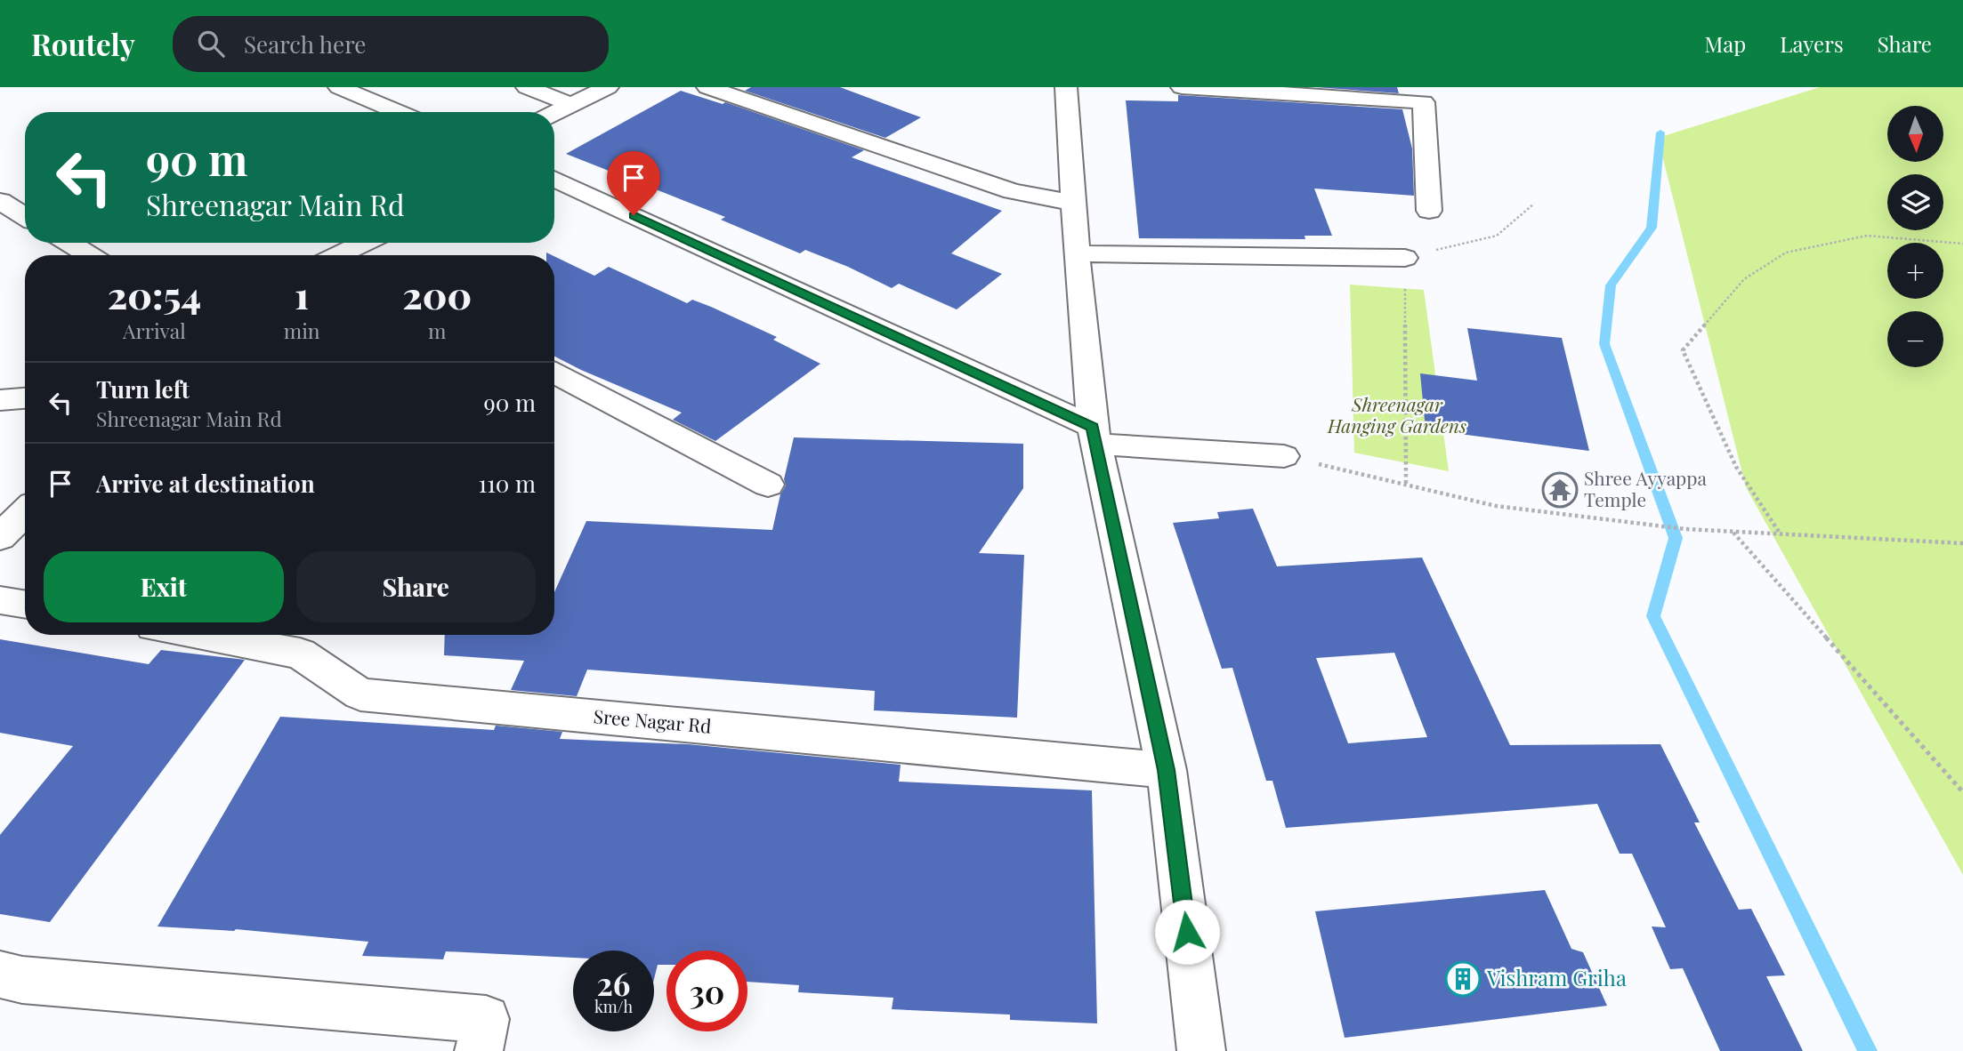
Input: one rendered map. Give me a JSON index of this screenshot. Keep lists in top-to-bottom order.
{
  "streets": {
    "street": ["Sree Nagar Rd"]
  },
  "parks": ["Shreenagar Hanging Gardens"],
  "places": {
    "temple": ["Shree Ayyappa Temple"],
    "building": ["Vishram Griha"]
  },
  "north": "bottom",
  "page": {
    "header": "Routely",
    "search": "Search here",
    "nav": ["Map", "Layers", "Share"],
    "map_buttons": ["+", "−"],
    "turn": ["90 m", "Shreenagar Main Rd"],
    "eta": [
      "20:54",
      "Arrival",
      "1",
      "min",
      "200",
      "m"
    ],
    "list": [
      {
        "name": "Turn left",
        "note": "Shreenagar Main Rd",
        "value": "90 m"
      },
      {
        "name": "Arrive at destination",
        "value": "110 m"
      }
    ],
    "buttons": ["Exit", "Share"],
    "speed": "26 km/h",
    "limit": "30"
  }
}
